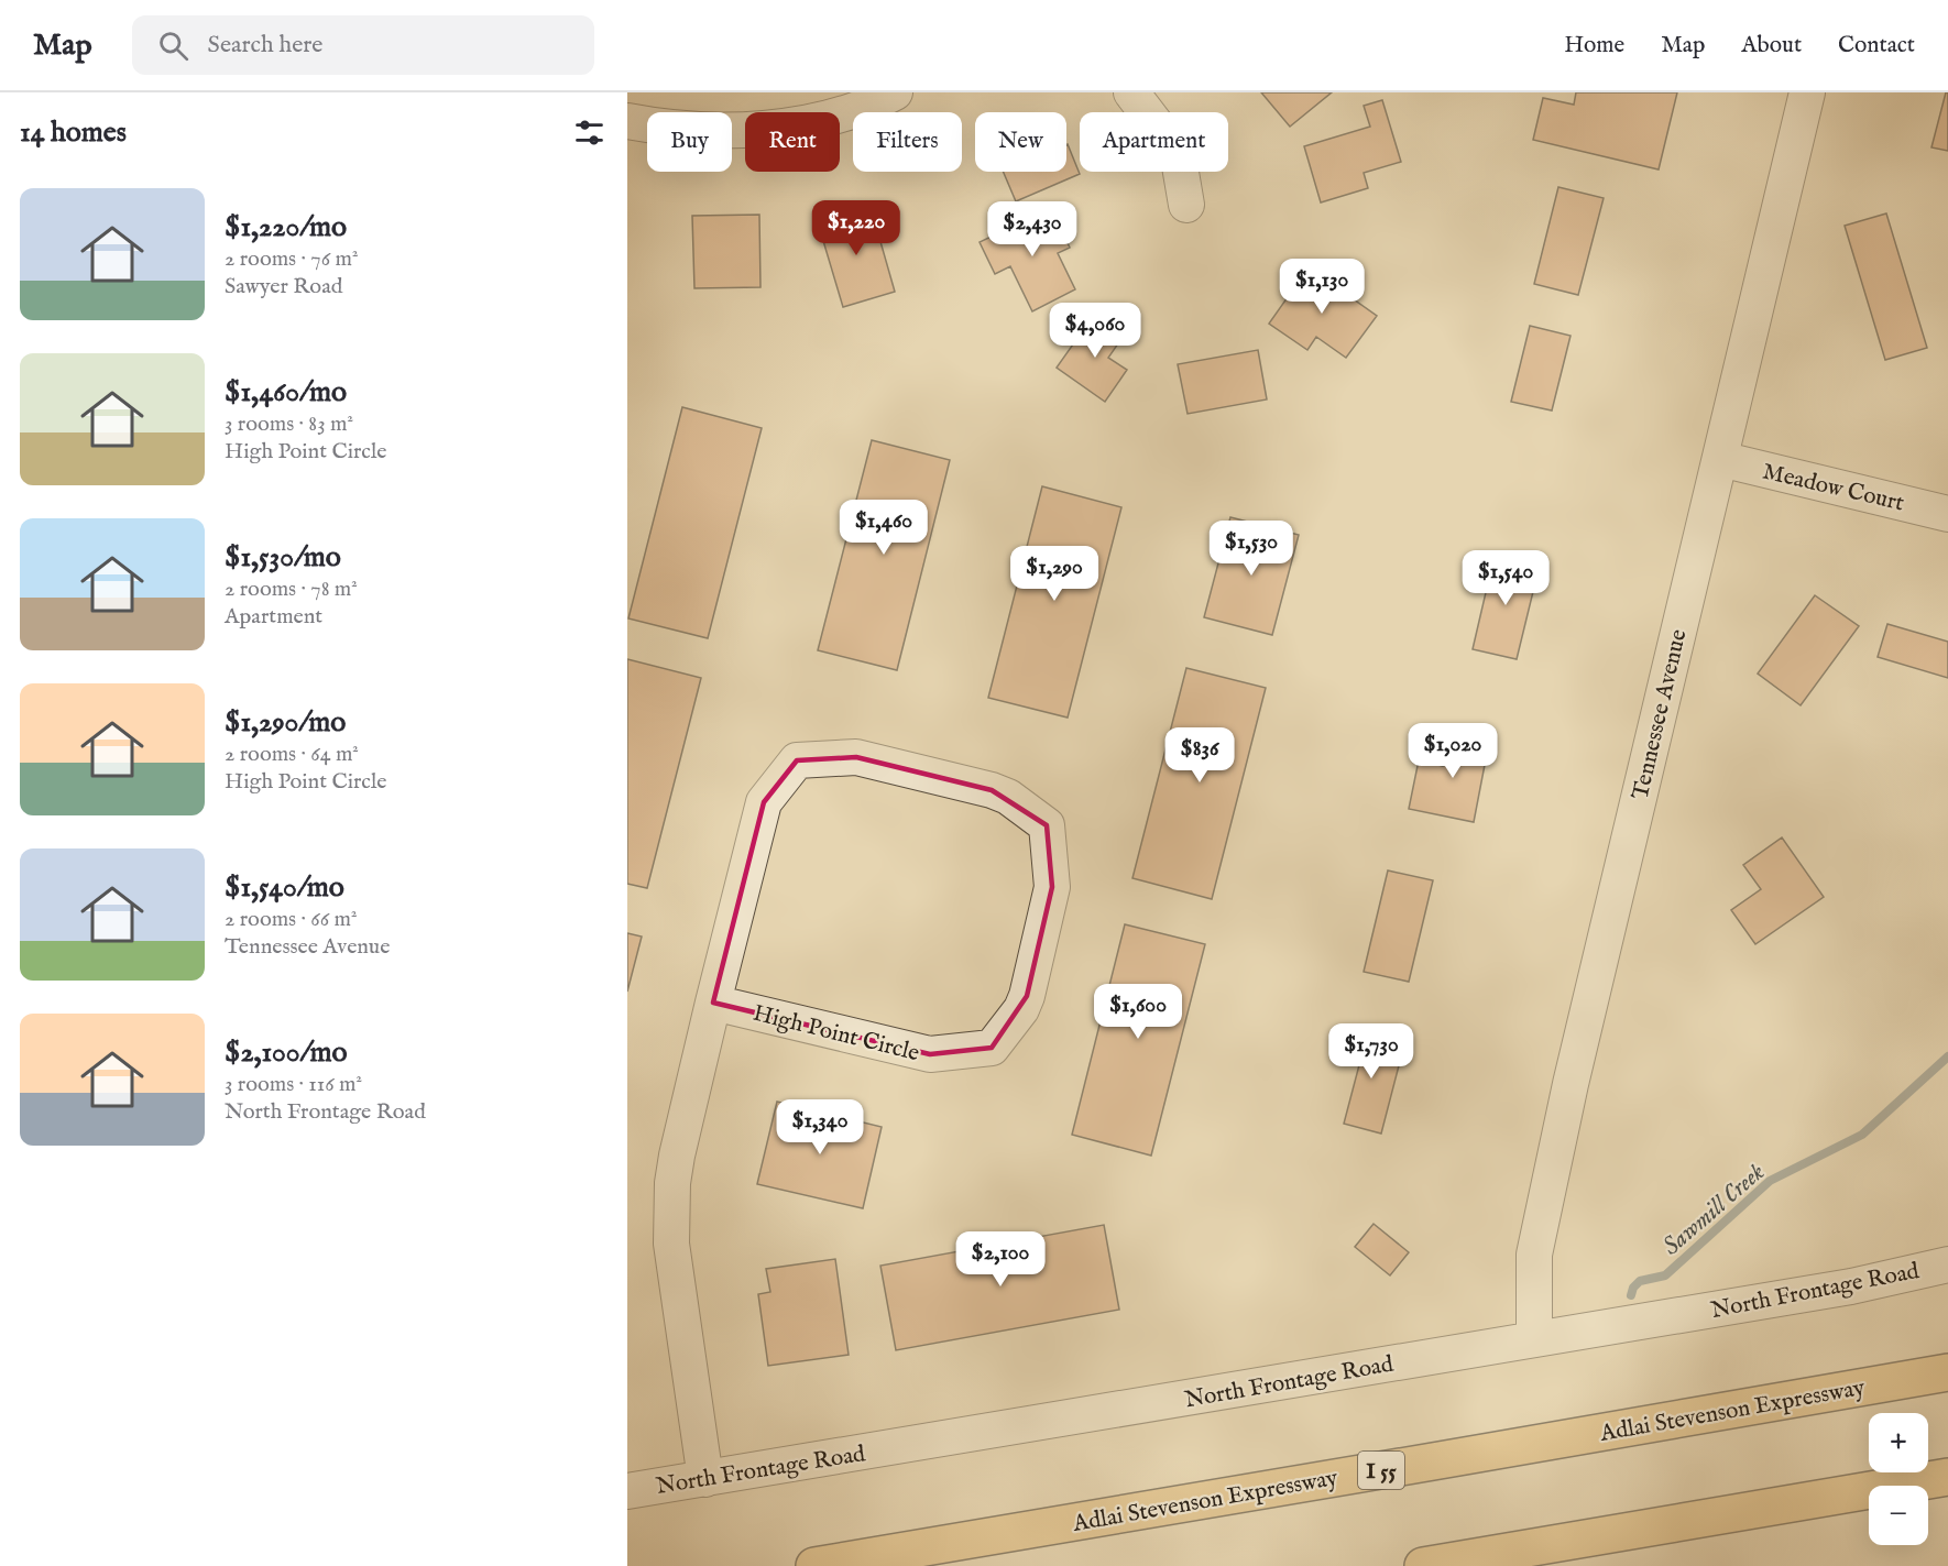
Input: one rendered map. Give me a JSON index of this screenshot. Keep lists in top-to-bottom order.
{
  "streets": {
    "highway": ["Adlai Stevenson Expressway", "I 55"],
    "street": [
      "Meadow Court",
      "Tennessee Avenue",
      "High Point Circle",
      "North Frontage Road"
    ]
  },
  "crossings": [
    ["Meadow Court", "Tennessee Avenue"],
    ["Tennessee Avenue", "North Frontage Road"],
    ["High Point Circle", "North Frontage Road"]
  ],
  "water": ["Sawmill Creek"],
  "page": {
    "header": "Map",
    "search": "Search here",
    "nav": [
      "Home",
      "Map",
      "About",
      "Contact"
    ],
    "heading": "14 homes",
    "chip": [
      "Buy",
      "Rent",
      "Filters",
      "New",
      "Apartment"
    ],
    "list": [
      {
        "name": "$1,220/mo",
        "note": "2 rooms · 76 m² · Sawyer Road"
      },
      {
        "name": "$1,460/mo",
        "note": "3 rooms · 83 m² · High Point Circle"
      },
      {
        "name": "$1,530/mo",
        "note": "2 rooms · 78 m² · Apartment"
      },
      {
        "name": "$1,290/mo",
        "note": "2 rooms · 64 m² · High Point Circle"
      },
      {
        "name": "$1,540/mo",
        "note": "2 rooms · 66 m² · Tennessee Avenue"
      },
      {
        "name": "$2,100/mo",
        "note": "3 rooms · 116 m² · North Frontage Road"
      }
    ],
    "price": [
      "$1,220",
      "$2,430",
      "$1,130",
      "$4,060",
      "$1,460",
      "$1,530",
      "$1,290",
      "$1,540",
      "$1,020",
      "$836",
      "$1,600",
      "$1,730",
      "$1,340",
      "$2,100"
    ],
    "map_buttons": ["+", "−"]
  }
}
